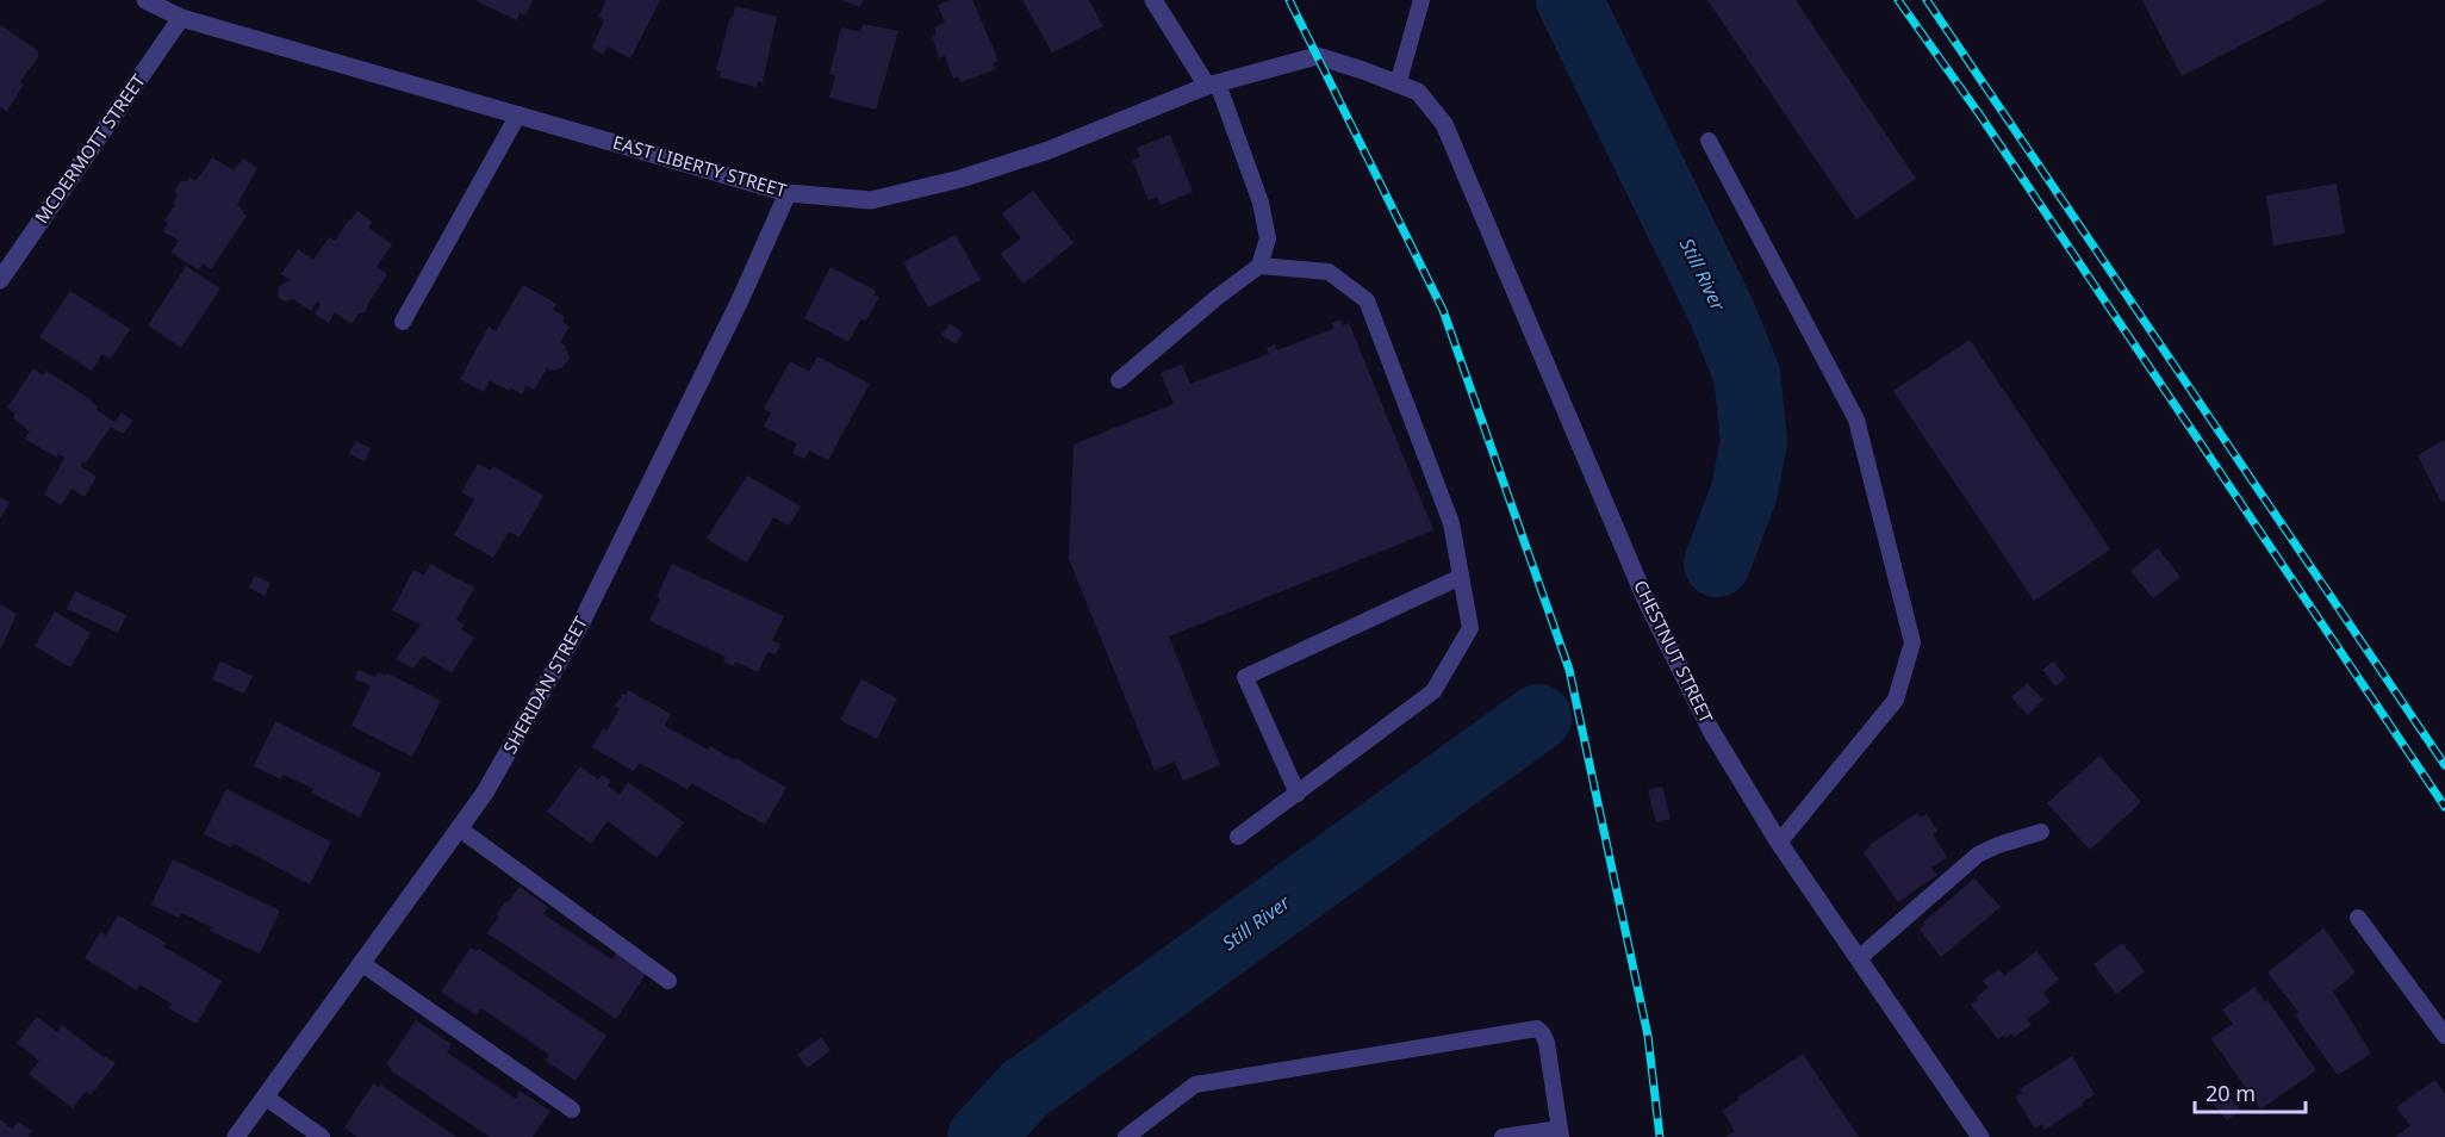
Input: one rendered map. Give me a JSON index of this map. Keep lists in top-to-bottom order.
{
  "streets": {
    "street": [
      "MCDERMOTT STREET",
      "EAST LIBERTY STREET",
      "CHESTNUT STREET",
      "SHERIDAN STREET"
    ]
  },
  "crossings": [
    ["MCDERMOTT STREET", "EAST LIBERTY STREET"],
    ["EAST LIBERTY STREET", "CHESTNUT STREET"],
    ["EAST LIBERTY STREET", "SHERIDAN STREET"]
  ],
  "water": ["Still River"],
  "scale_bar": "20 m"
}
